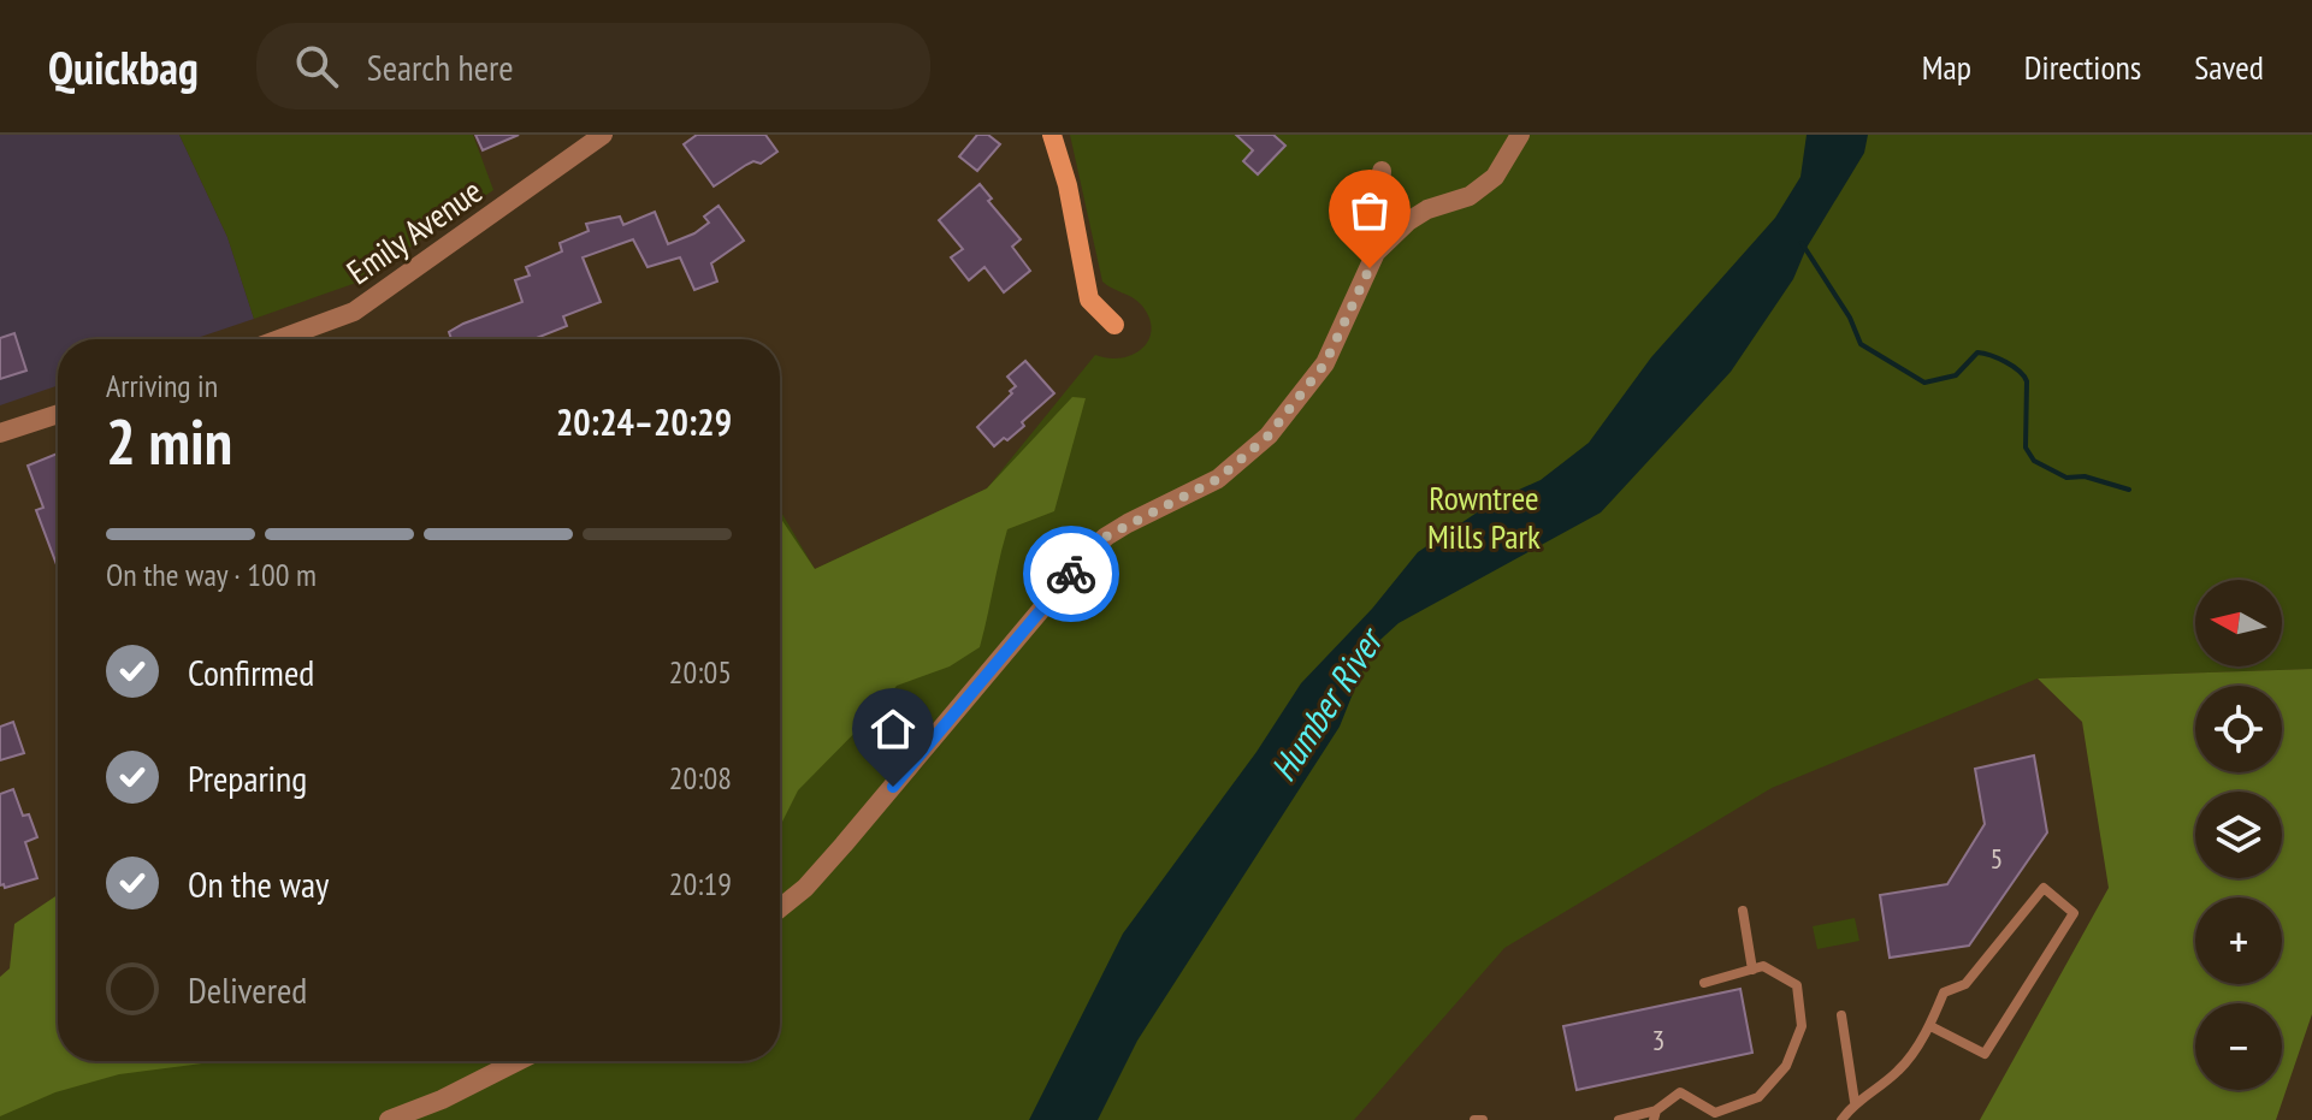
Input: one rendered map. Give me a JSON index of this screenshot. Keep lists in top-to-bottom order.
{
  "streets": {
    "street": ["Emily Avenue"]
  },
  "water": ["Humber River"],
  "parks": ["Rowntree Mills Park"],
  "house_numbers": ["5", "3"],
  "north": "left",
  "page": {
    "header": "Quickbag",
    "search": "Search here",
    "nav": ["Map", "Directions", "Saved"],
    "heading": ["2 min", "Arriving in", "20:24–20:29"],
    "bar": "On the way · 100 m",
    "map_buttons": ["+", "−"],
    "list": [
      ["Confirmed", "20:05"],
      ["Preparing", "20:08"],
      ["On the way", "20:19"],
      "Delivered"
    ]
  }
}
